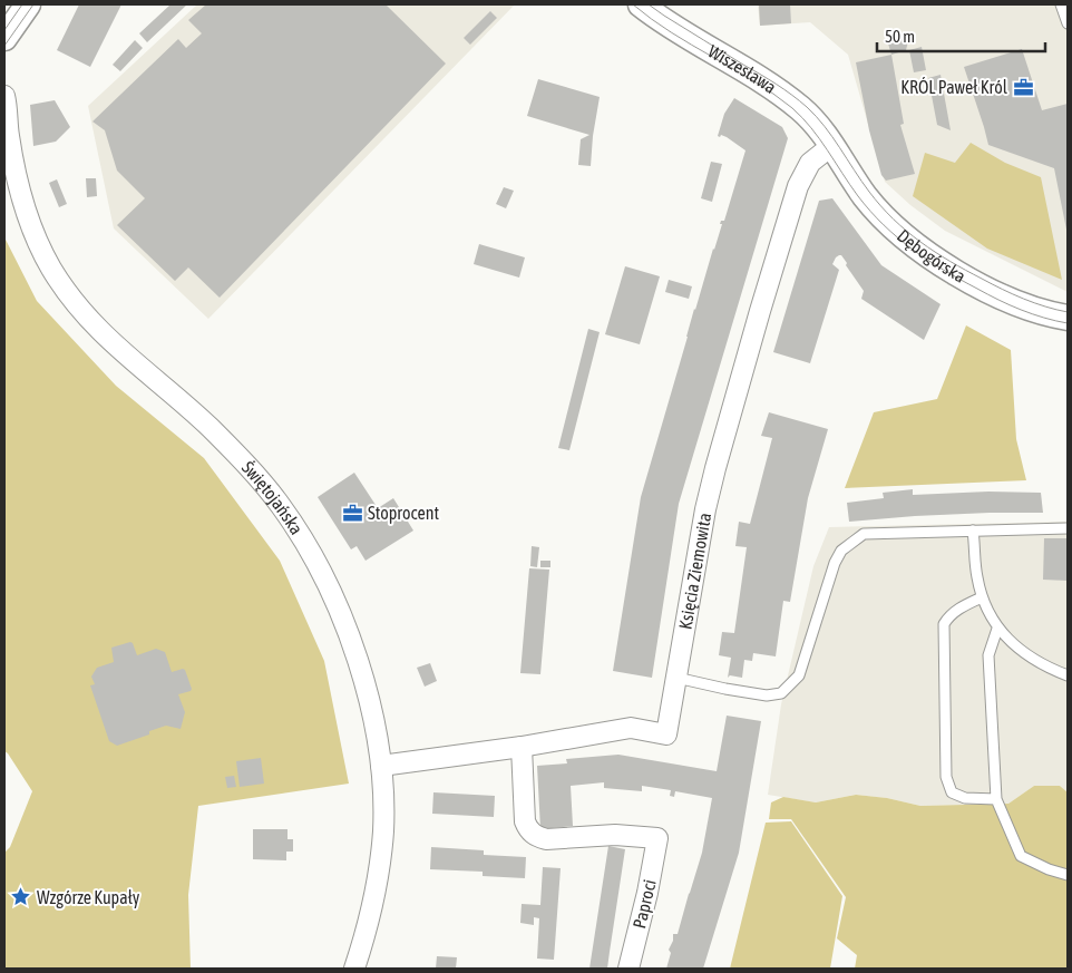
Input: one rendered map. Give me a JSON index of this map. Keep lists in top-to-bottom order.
{
  "streets": {
    "street": [
      "Wiszesława",
      "Dębogórska",
      "Świętojańska",
      "Księcia Ziemowita",
      "Paproci"
    ]
  },
  "crossings": [
    ["Wiszesława", "Dębogórska"],
    ["Wiszesława", "Księcia Ziemowita"],
    ["Dębogórska", "Księcia Ziemowita"],
    ["Świętojańska", "Księcia Ziemowita"],
    ["Księcia Ziemowita", "Paproci"]
  ],
  "places": {
    "office": ["KRÓL Paweł Król", "Stoprocent"],
    "place": ["Wzgórze Kupały"]
  },
  "scale_bar": "50 m"
}
